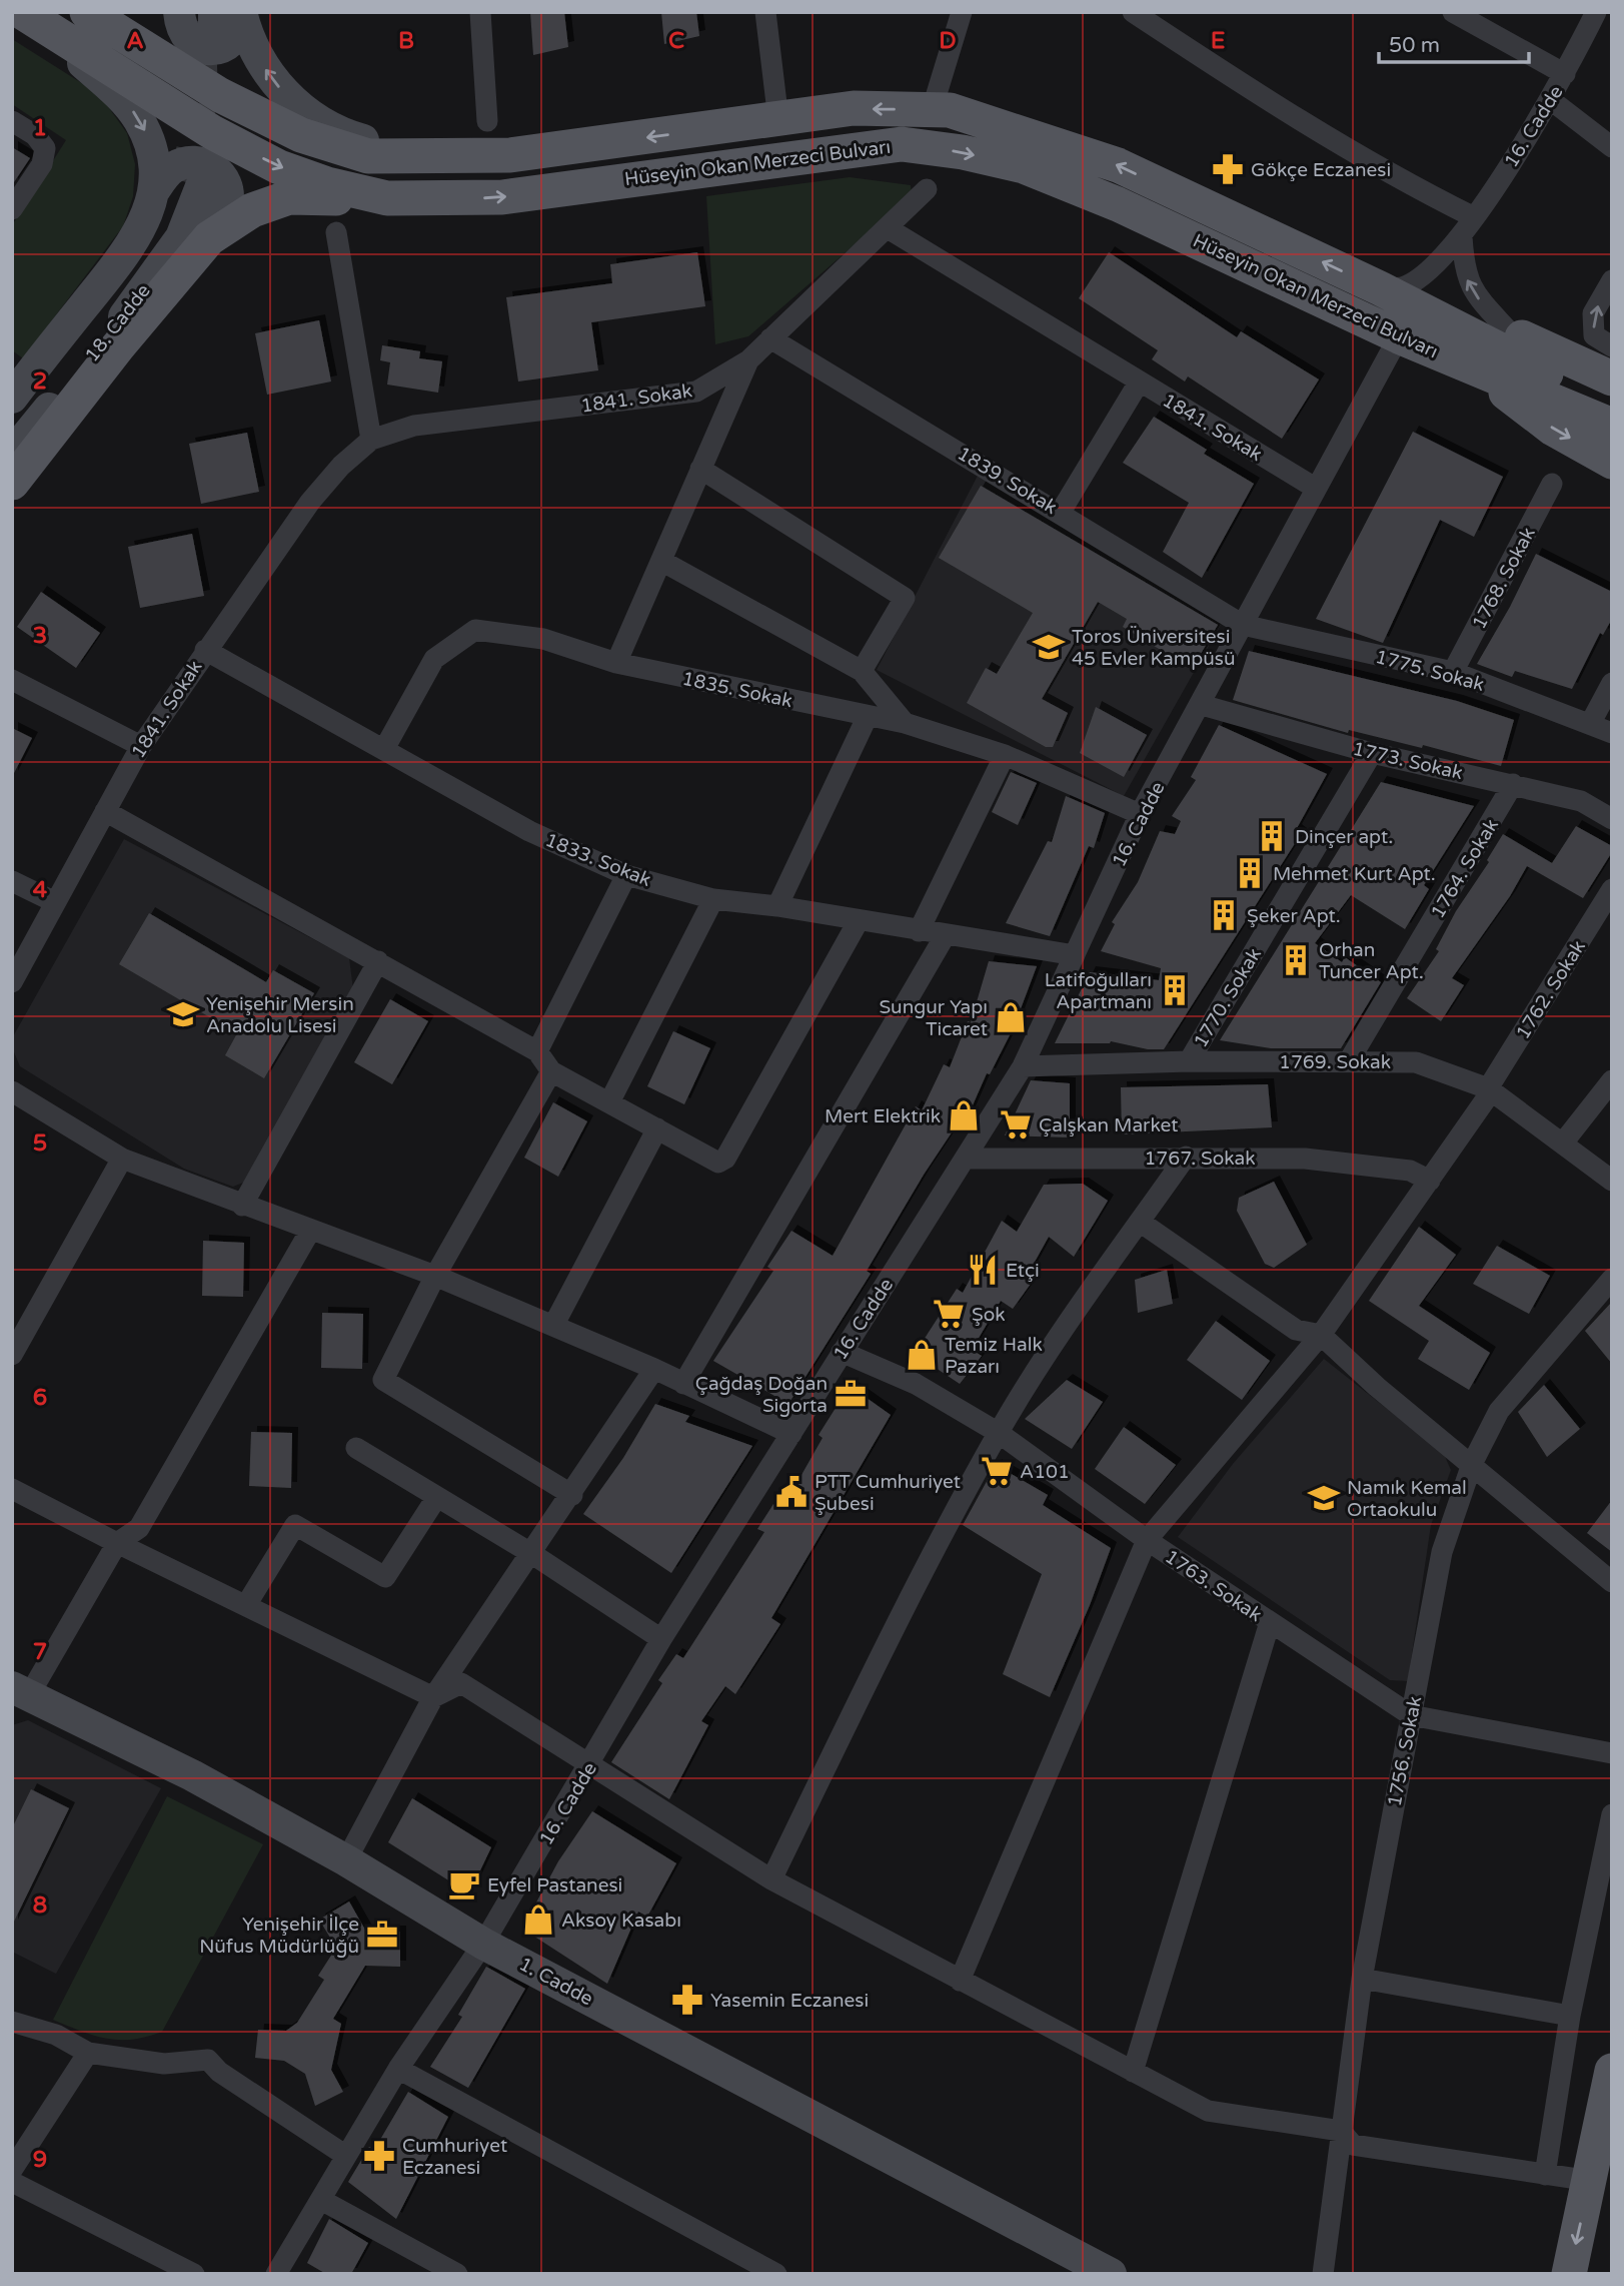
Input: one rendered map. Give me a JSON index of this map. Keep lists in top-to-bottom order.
{
  "streets": {
    "main road": ["Hüseyin Okan Merzeci Bulvarı"],
    "street": [
      "16. Cadde",
      "18. Cadde",
      "1841. Sokak",
      "1839. Sokak",
      "1768. Sokak",
      "1775. Sokak",
      "1835. Sokak",
      "1773. Sokak",
      "1833. Sokak",
      "1764. Sokak",
      "1762. Sokak",
      "1770. Sokak",
      "1769. Sokak",
      "1767. Sokak",
      "1763. Sokak",
      "1756. Sokak",
      "1. Cadde"
    ]
  },
  "crossings": [
    ["16. Cadde", "Hüseyin Okan Merzeci Bulvarı"],
    ["16. Cadde", "1841. Sokak"],
    ["16. Cadde", "1839. Sokak"],
    ["16. Cadde", "1775. Sokak"],
    ["16. Cadde", "1835. Sokak"],
    ["16. Cadde", "1773. Sokak"],
    ["16. Cadde", "1833. Sokak"],
    ["16. Cadde", "1769. Sokak"],
    ["16. Cadde", "1767. Sokak"],
    ["16. Cadde", "1763. Sokak"],
    ["16. Cadde", "1. Cadde"],
    ["1841. Sokak", "1839. Sokak"],
    ["1841. Sokak", "1833. Sokak"],
    ["1839. Sokak", "1775. Sokak"],
    ["1768. Sokak", "1775. Sokak"],
    ["1835. Sokak", "1833. Sokak"],
    ["1773. Sokak", "1764. Sokak"],
    ["1773. Sokak", "1770. Sokak"],
    ["1764. Sokak", "1769. Sokak"],
    ["1762. Sokak", "1769. Sokak"],
    ["1762. Sokak", "1767. Sokak"],
    ["1762. Sokak", "1763. Sokak"],
    ["1770. Sokak", "1769. Sokak"],
    ["1763. Sokak", "1756. Sokak"]
  ],
  "places": {
    "pharmacy": ["Gökçe Eczanesi", "Yasemin Eczanesi", "Cumhuriyet Eczanesi"],
    "school or university": ["Toros Üniversitesi 45 Evler Kampüsü", "Yenişehir Mersin Anadolu Lisesi", "Namık Kemal Ortaokulu"],
    "building": [
      "Dinçer apt.",
      "Mehmet Kurt Apt.",
      "Şeker Apt.",
      "Orhan Tuncer Apt.",
      "Latifoğulları Apartmanı"
    ],
    "shop": [
      "Sungur Yapı Ticaret",
      "Mert Elektrik",
      "Temiz Halk Pazarı",
      "Aksoy Kasabı"
    ],
    "supermarket": ["Çalşkan Market", "Şok", "A101"],
    "restaurant": ["Etçi"],
    "office": ["Çağdaş Doğan Sigorta", "Yenişehir İlçe Nüfus Müdürlüğü"],
    "public building": ["PTT Cumhuriyet Şubesi"],
    "cafe": ["Eyfel Pastanesi"]
  },
  "scale_bar": "50 m",
  "grid": {
    "columns": [
      "A",
      "B",
      "C",
      "D",
      "E"
    ],
    "rows": [
      "1",
      "2",
      "3",
      "4",
      "5",
      "6",
      "7",
      "8",
      "9"
    ]
  }
}
